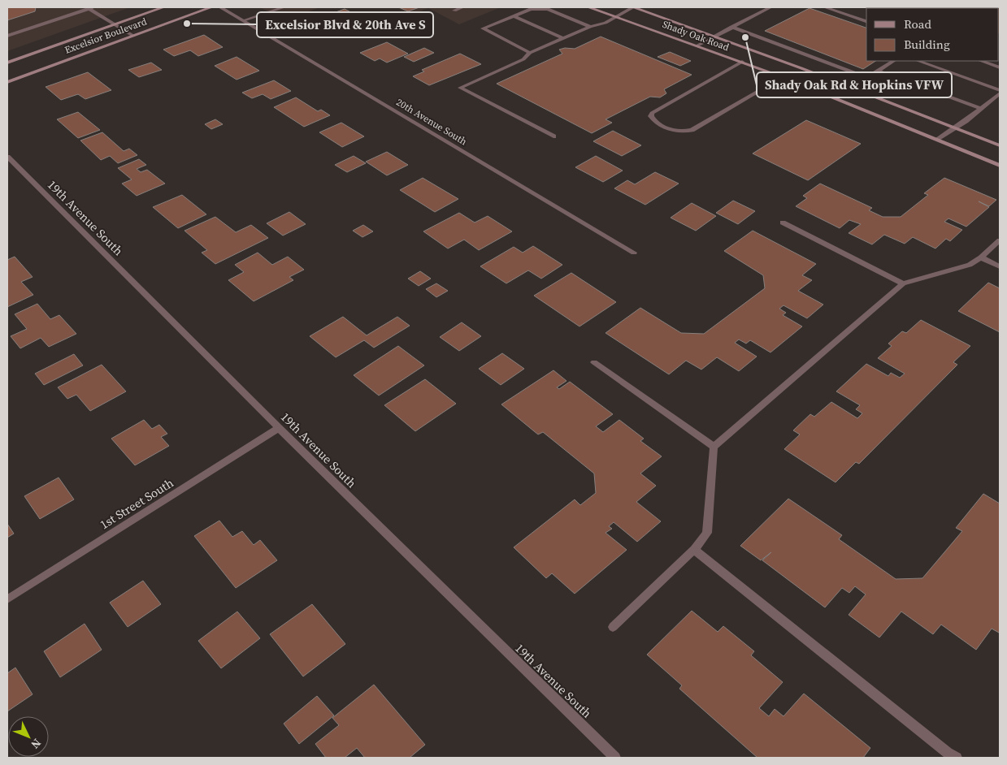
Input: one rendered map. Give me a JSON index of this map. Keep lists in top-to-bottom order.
{
  "streets": {
    "main road": ["Excelsior Boulevard", "Shady Oak Road"],
    "street": ["20th Avenue South", "19th Avenue South", "1st Street South"]
  },
  "crossings": [
    ["19th Avenue South", "1st Street South"]
  ],
  "places": ["Excelsior Blvd & 20th Ave S", "Shady Oak Rd & Hopkins VFW"],
  "legend": ["Road", "Building"],
  "north": "bottom right"
}
